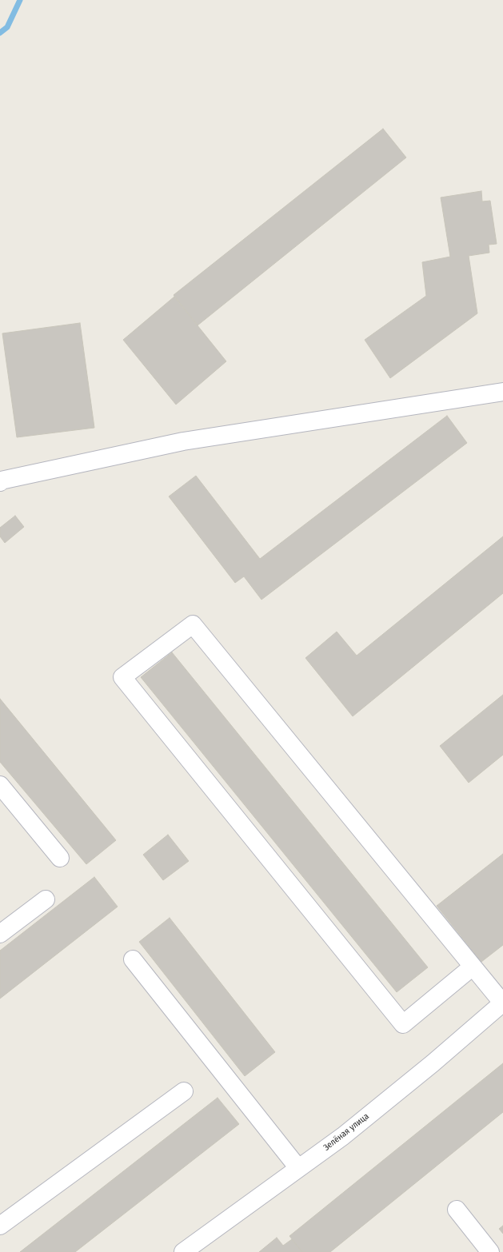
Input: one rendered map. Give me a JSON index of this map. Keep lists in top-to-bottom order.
{
  "streets": {
    "street": ["Зелёная улица"]
  }
}
